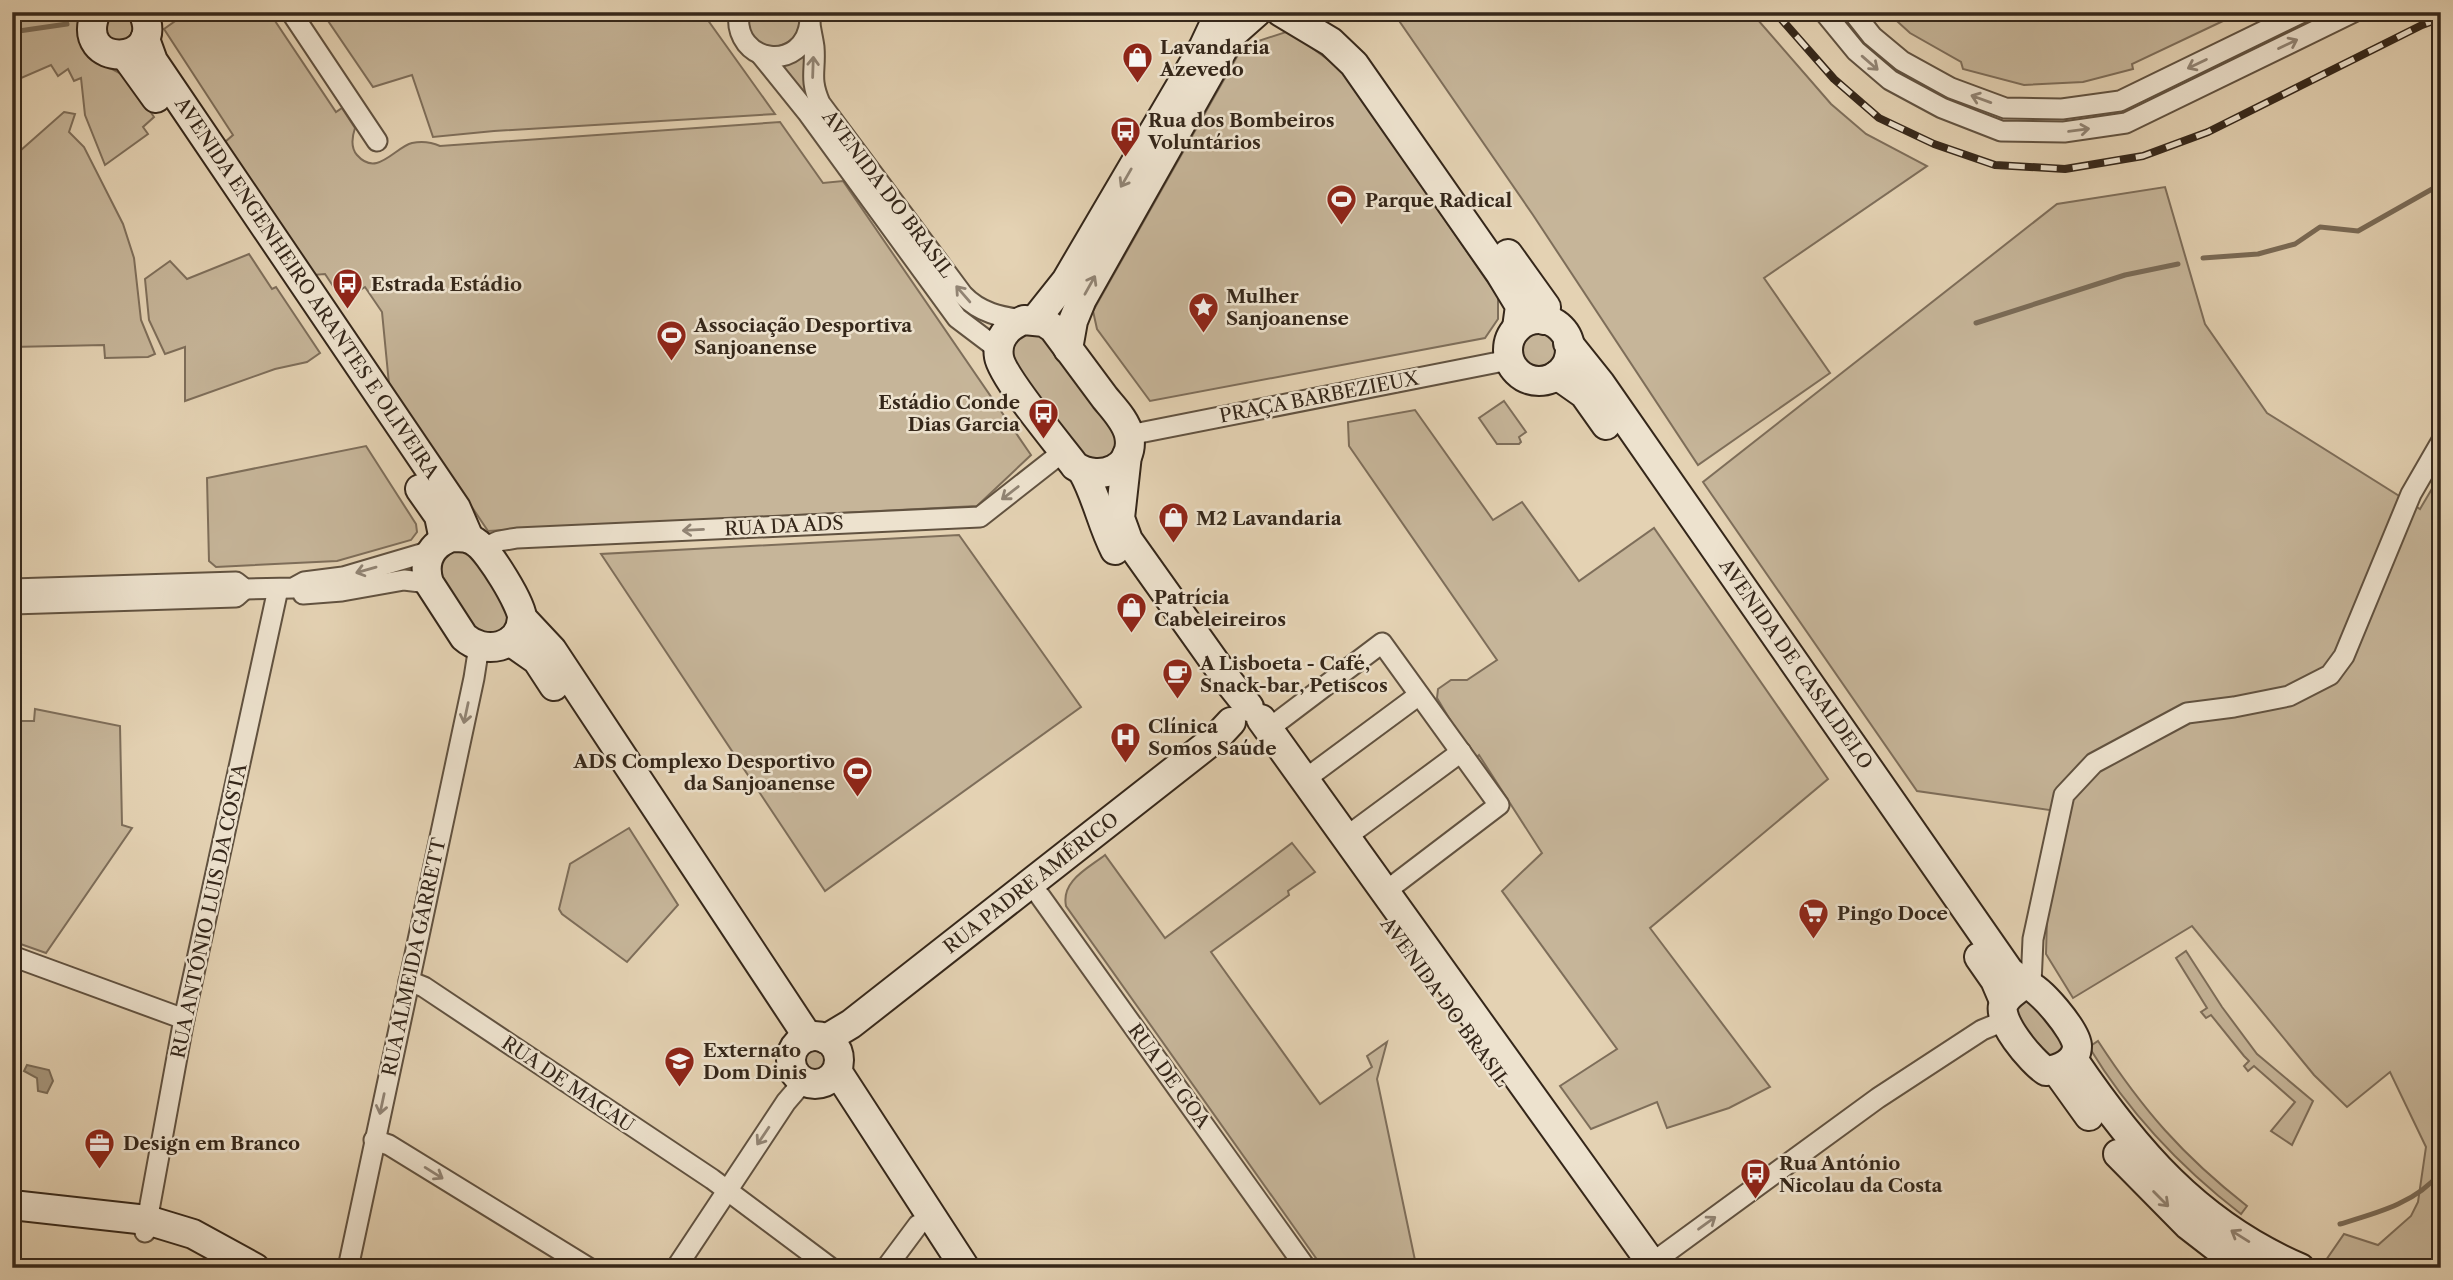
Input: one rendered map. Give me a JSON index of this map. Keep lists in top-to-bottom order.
{
  "streets": {
    "street": [
      "AVENIDA DO BRASIL",
      "AVENIDA ENGENHEIRO ARANTES E OLIVEIRA",
      "PRAÇA BARBEZIEUX",
      "RUA DA ADS",
      "AVENIDA DE CASALDELO",
      "RUA PADRE AMÉRICO",
      "RUA ANTÓNIO LUIS DA COSTA",
      "RUA ALMEIDA GARRETT",
      "RUA DE GOA",
      "RUA DE MACAU"
    ]
  },
  "crossings": [
    ["AVENIDA DO BRASIL", "PRAÇA BARBEZIEUX"],
    ["AVENIDA DO BRASIL", "RUA DA ADS"],
    ["AVENIDA DO BRASIL", "RUA PADRE AMÉRICO"],
    ["AVENIDA ENGENHEIRO ARANTES E OLIVEIRA", "RUA DA ADS"],
    ["AVENIDA ENGENHEIRO ARANTES E OLIVEIRA", "RUA PADRE AMÉRICO"],
    ["PRAÇA BARBEZIEUX", "AVENIDA DE CASALDELO"],
    ["RUA DA ADS", "RUA ANTÓNIO LUIS DA COSTA"],
    ["RUA PADRE AMÉRICO", "RUA DE GOA"],
    ["RUA PADRE AMÉRICO", "RUA DE MACAU"],
    ["RUA ALMEIDA GARRETT", "RUA DE MACAU"]
  ],
  "one_way": ["RUA DA ADS", "RUA ALMEIDA GARRETT"],
  "places": {
    "shop": ["Lavandaria Azevedo", "M2 Lavandaria", "Patrícia Cabeleireiros"],
    "bus stop": [
      "Rua dos Bombeiros Voluntários",
      "Estrada Estádio",
      "Estádio Conde Dias Garcia",
      "Rua António Nicolau da Costa"
    ],
    "sports": ["Parque Radical", "Associação Desportiva Sanjoanense", "ADS Complexo Desportivo da Sanjoanense"],
    "place": ["Mulher Sanjoanense"],
    "cafe": ["A Lisboeta - Café, Snack-bar, Petiscos"],
    "hospital": ["Clínica Somos Saúde"],
    "supermarket": ["Pingo Doce"],
    "school or university": ["Externato Dom Dinis"],
    "office": ["Design em Branco"]
  }
}
